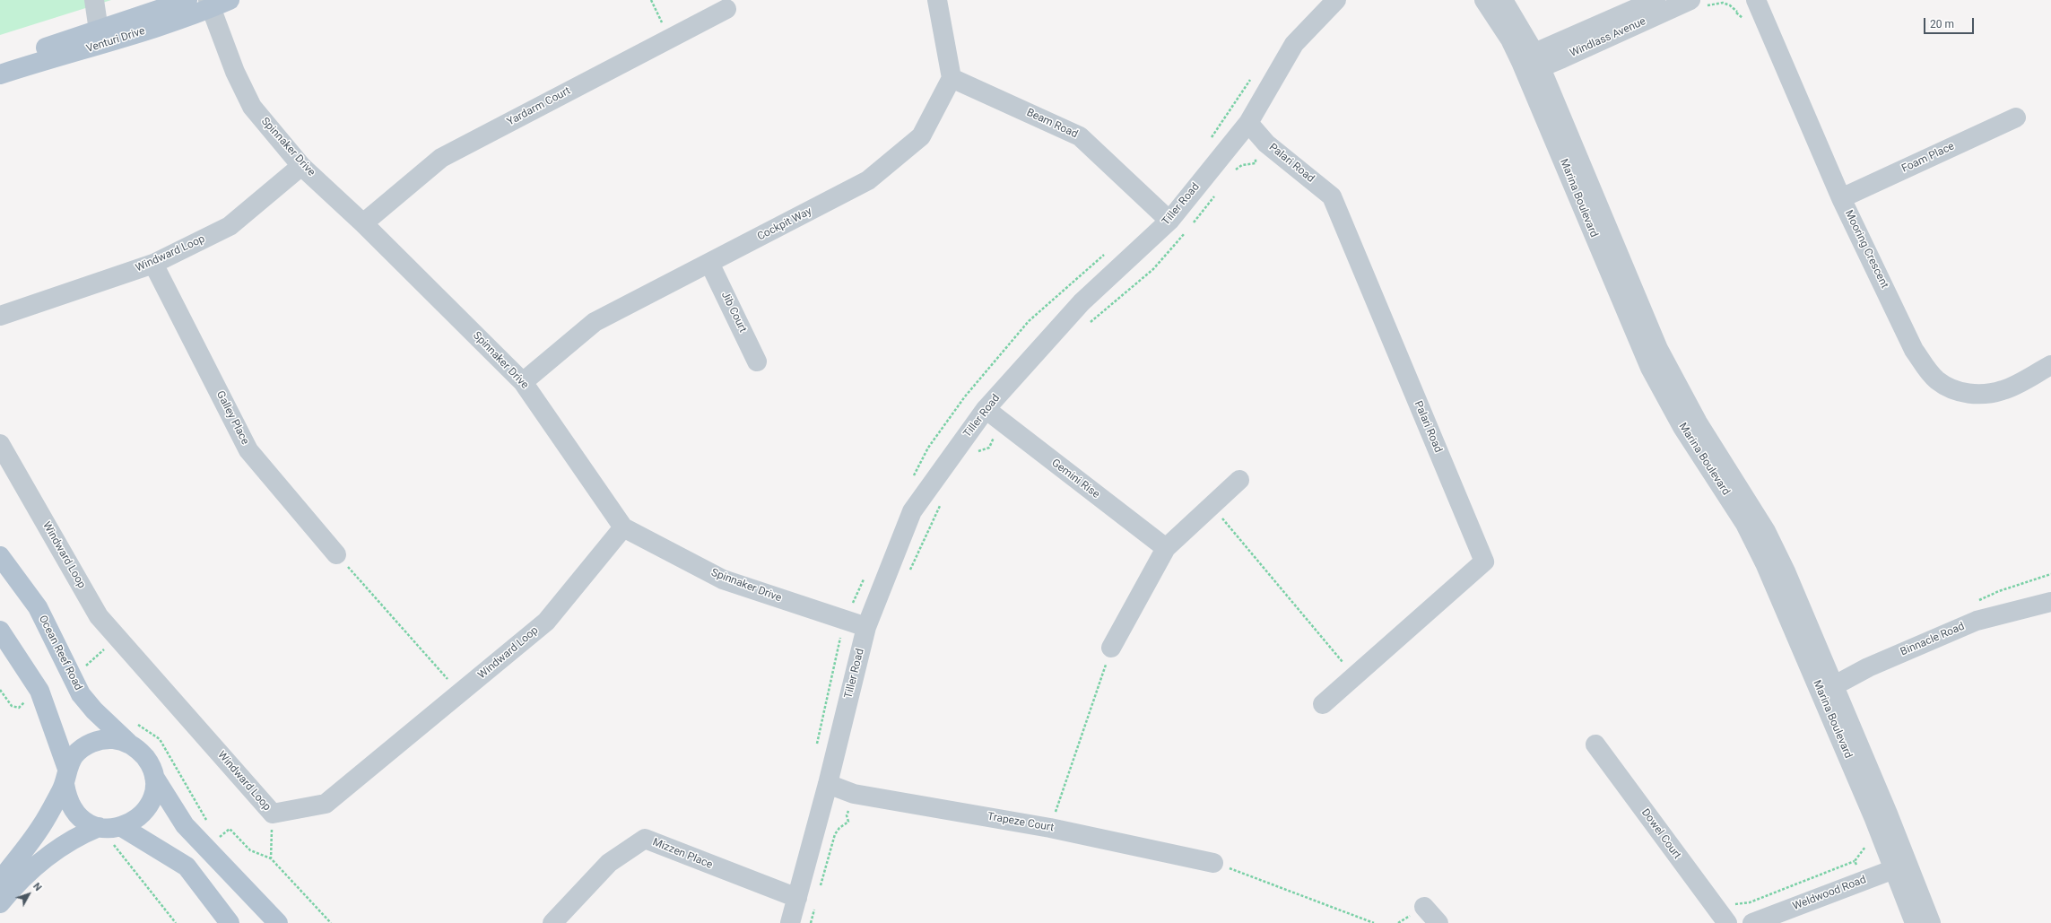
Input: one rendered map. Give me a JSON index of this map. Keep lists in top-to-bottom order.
{
  "streets": {
    "main road": ["Venturi Drive", "Ocean Reef Road"],
    "street": [
      "Windlass Avenue",
      "Yardarm Court",
      "Beam Road",
      "Spinnaker Drive",
      "Foam Place",
      "Palari Road",
      "Marina Boulevard",
      "Tiller Road",
      "Cockpit Way",
      "Mooring Crescent",
      "Windward Loop",
      "Jib Court",
      "Galley Place",
      "Gemini Rise",
      "Binnacle Road",
      "Trapeze Court",
      "Dowel Court",
      "Mizzen Place",
      "Weldwood Road"
    ]
  },
  "crossings": [
    ["Windlass Avenue", "Marina Boulevard"],
    ["Venturi Drive", "Spinnaker Drive"],
    ["Yardarm Court", "Spinnaker Drive"],
    ["Beam Road", "Tiller Road"],
    ["Beam Road", "Cockpit Way"],
    ["Spinnaker Drive", "Tiller Road"],
    ["Spinnaker Drive", "Cockpit Way"],
    ["Spinnaker Drive", "Windward Loop"],
    ["Foam Place", "Mooring Crescent"],
    ["Palari Road", "Tiller Road"],
    ["Marina Boulevard", "Binnacle Road"],
    ["Marina Boulevard", "Weldwood Road"],
    ["Tiller Road", "Gemini Rise"],
    ["Tiller Road", "Trapeze Court"],
    ["Tiller Road", "Mizzen Place"],
    ["Cockpit Way", "Jib Court"],
    ["Windward Loop", "Galley Place"]
  ],
  "scale_bar": "20 m",
  "north": "top right"
}
